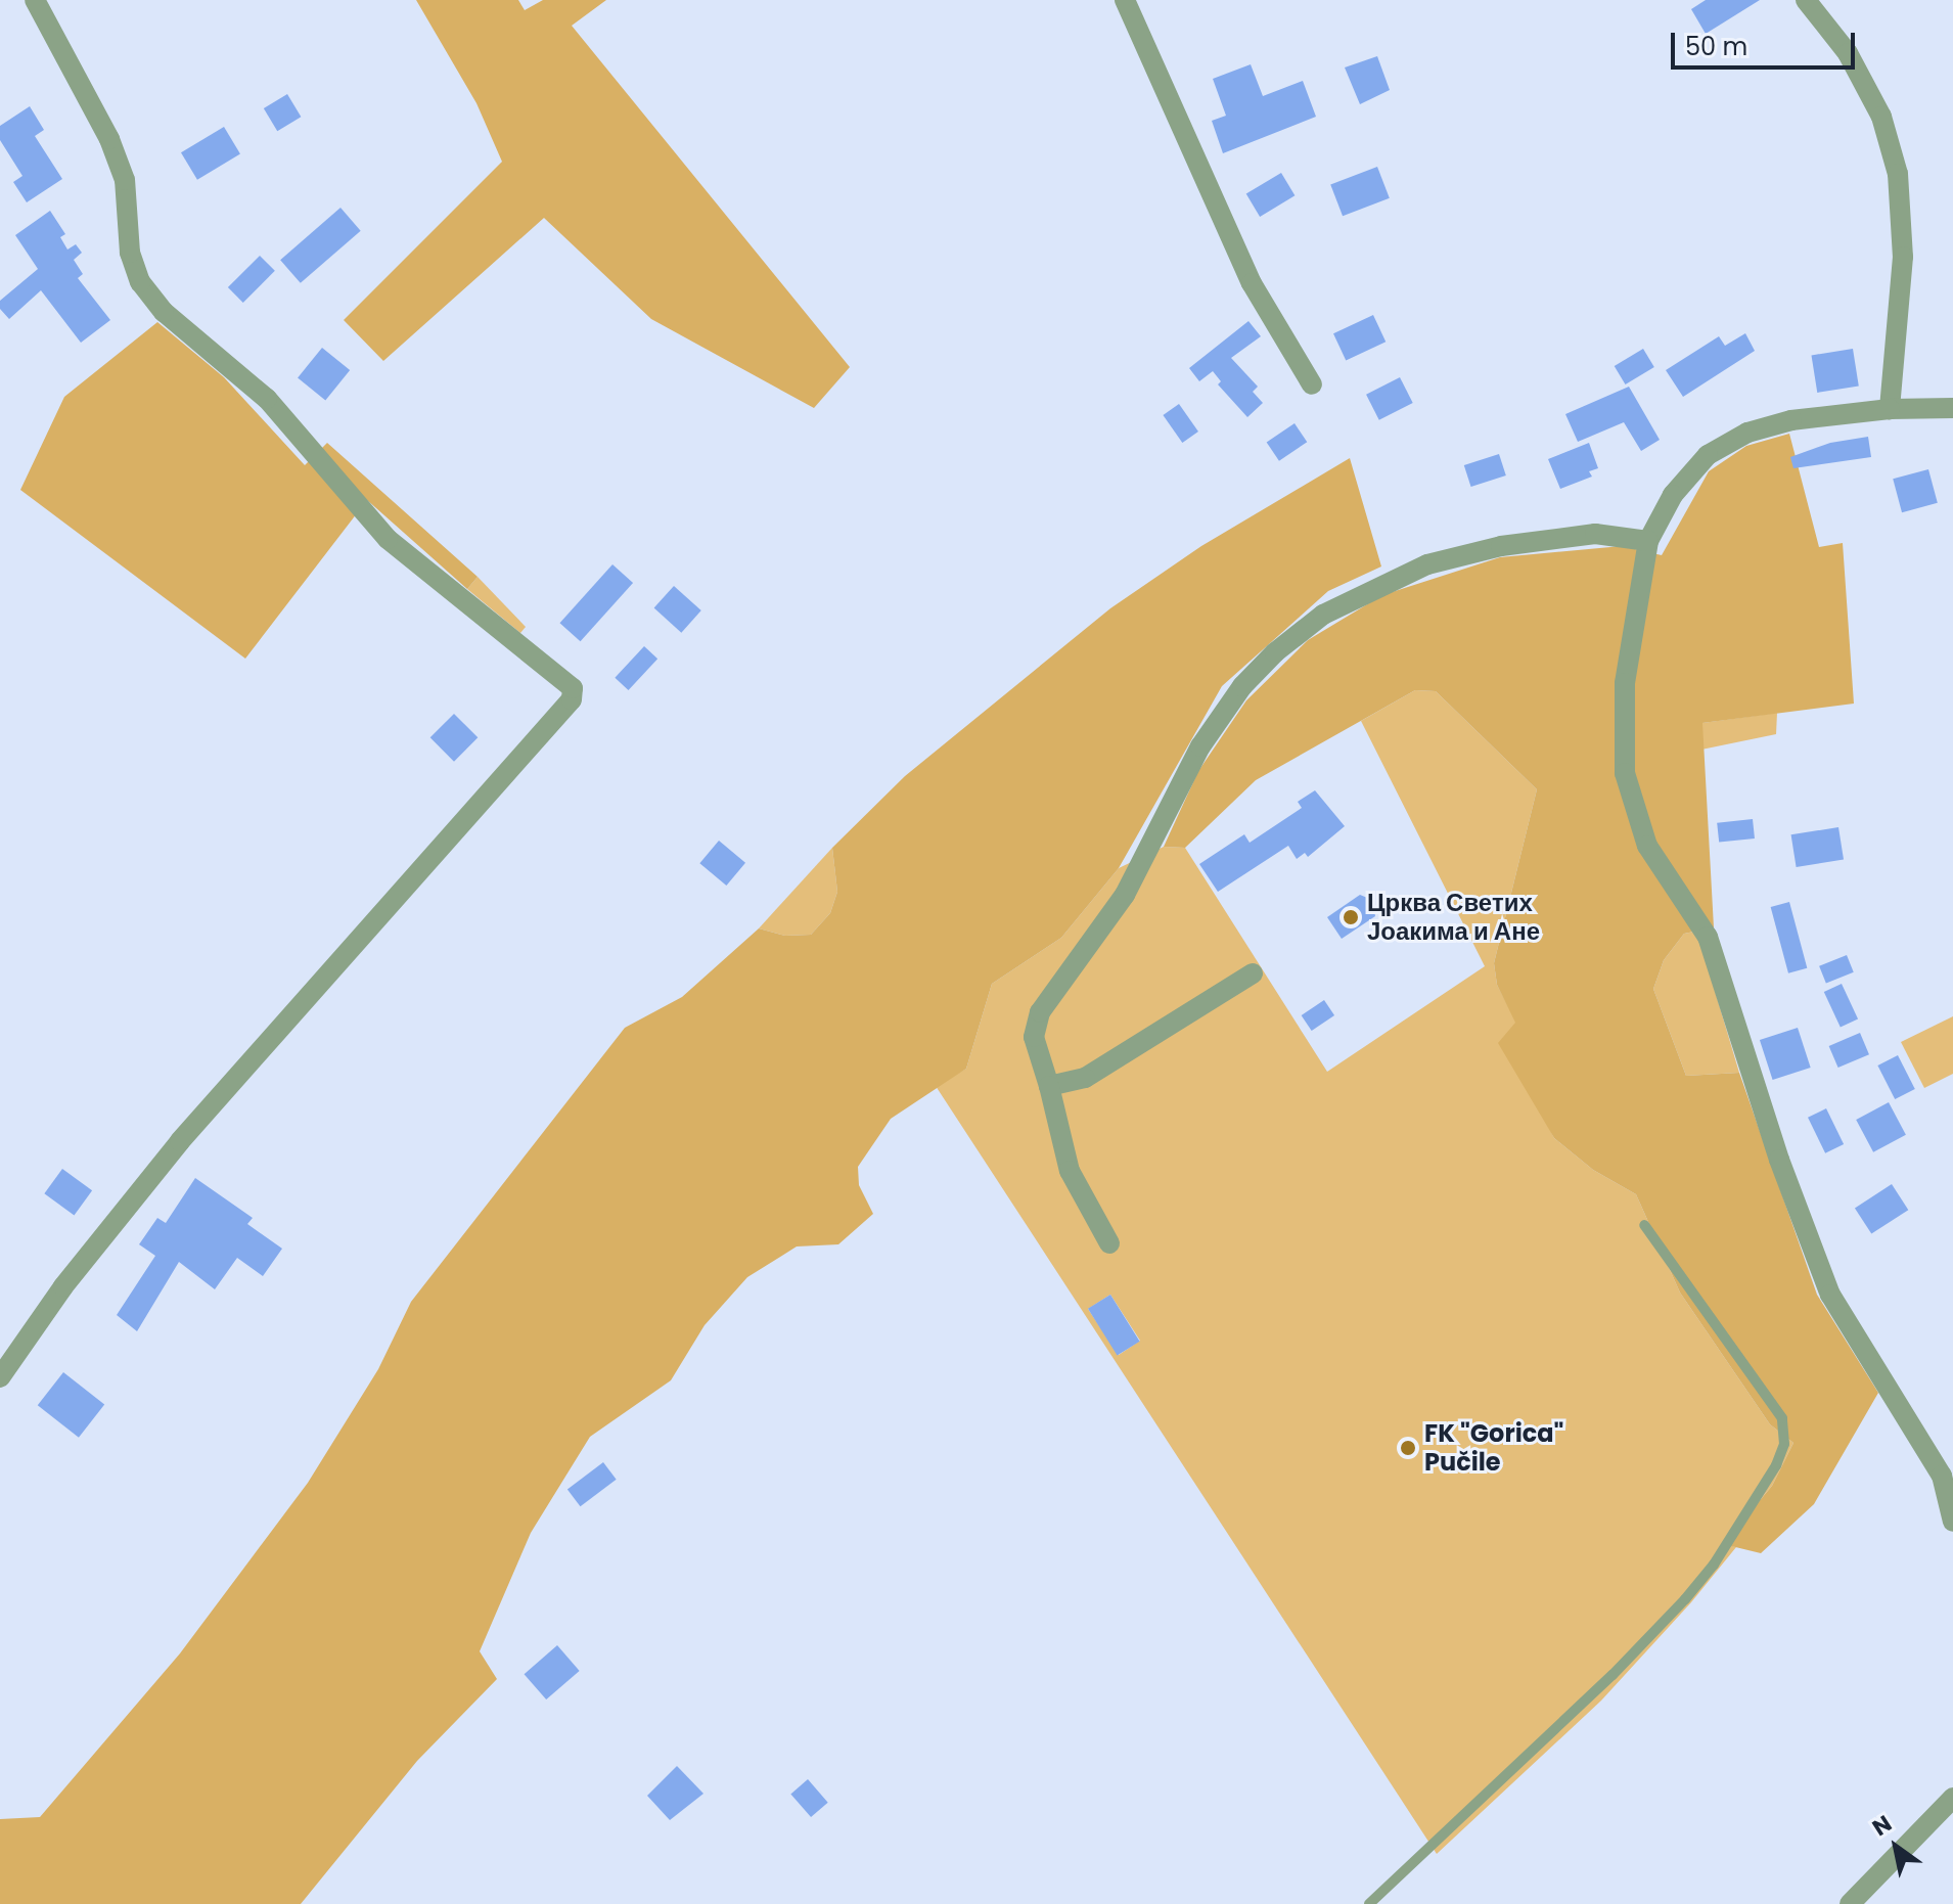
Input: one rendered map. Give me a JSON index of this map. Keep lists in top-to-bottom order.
{
  "places": ["Црква Светих Јоакима и Ане", "FK \"Gorica\" Pučile"],
  "scale_bar": "50 m",
  "north": "top left"
}
